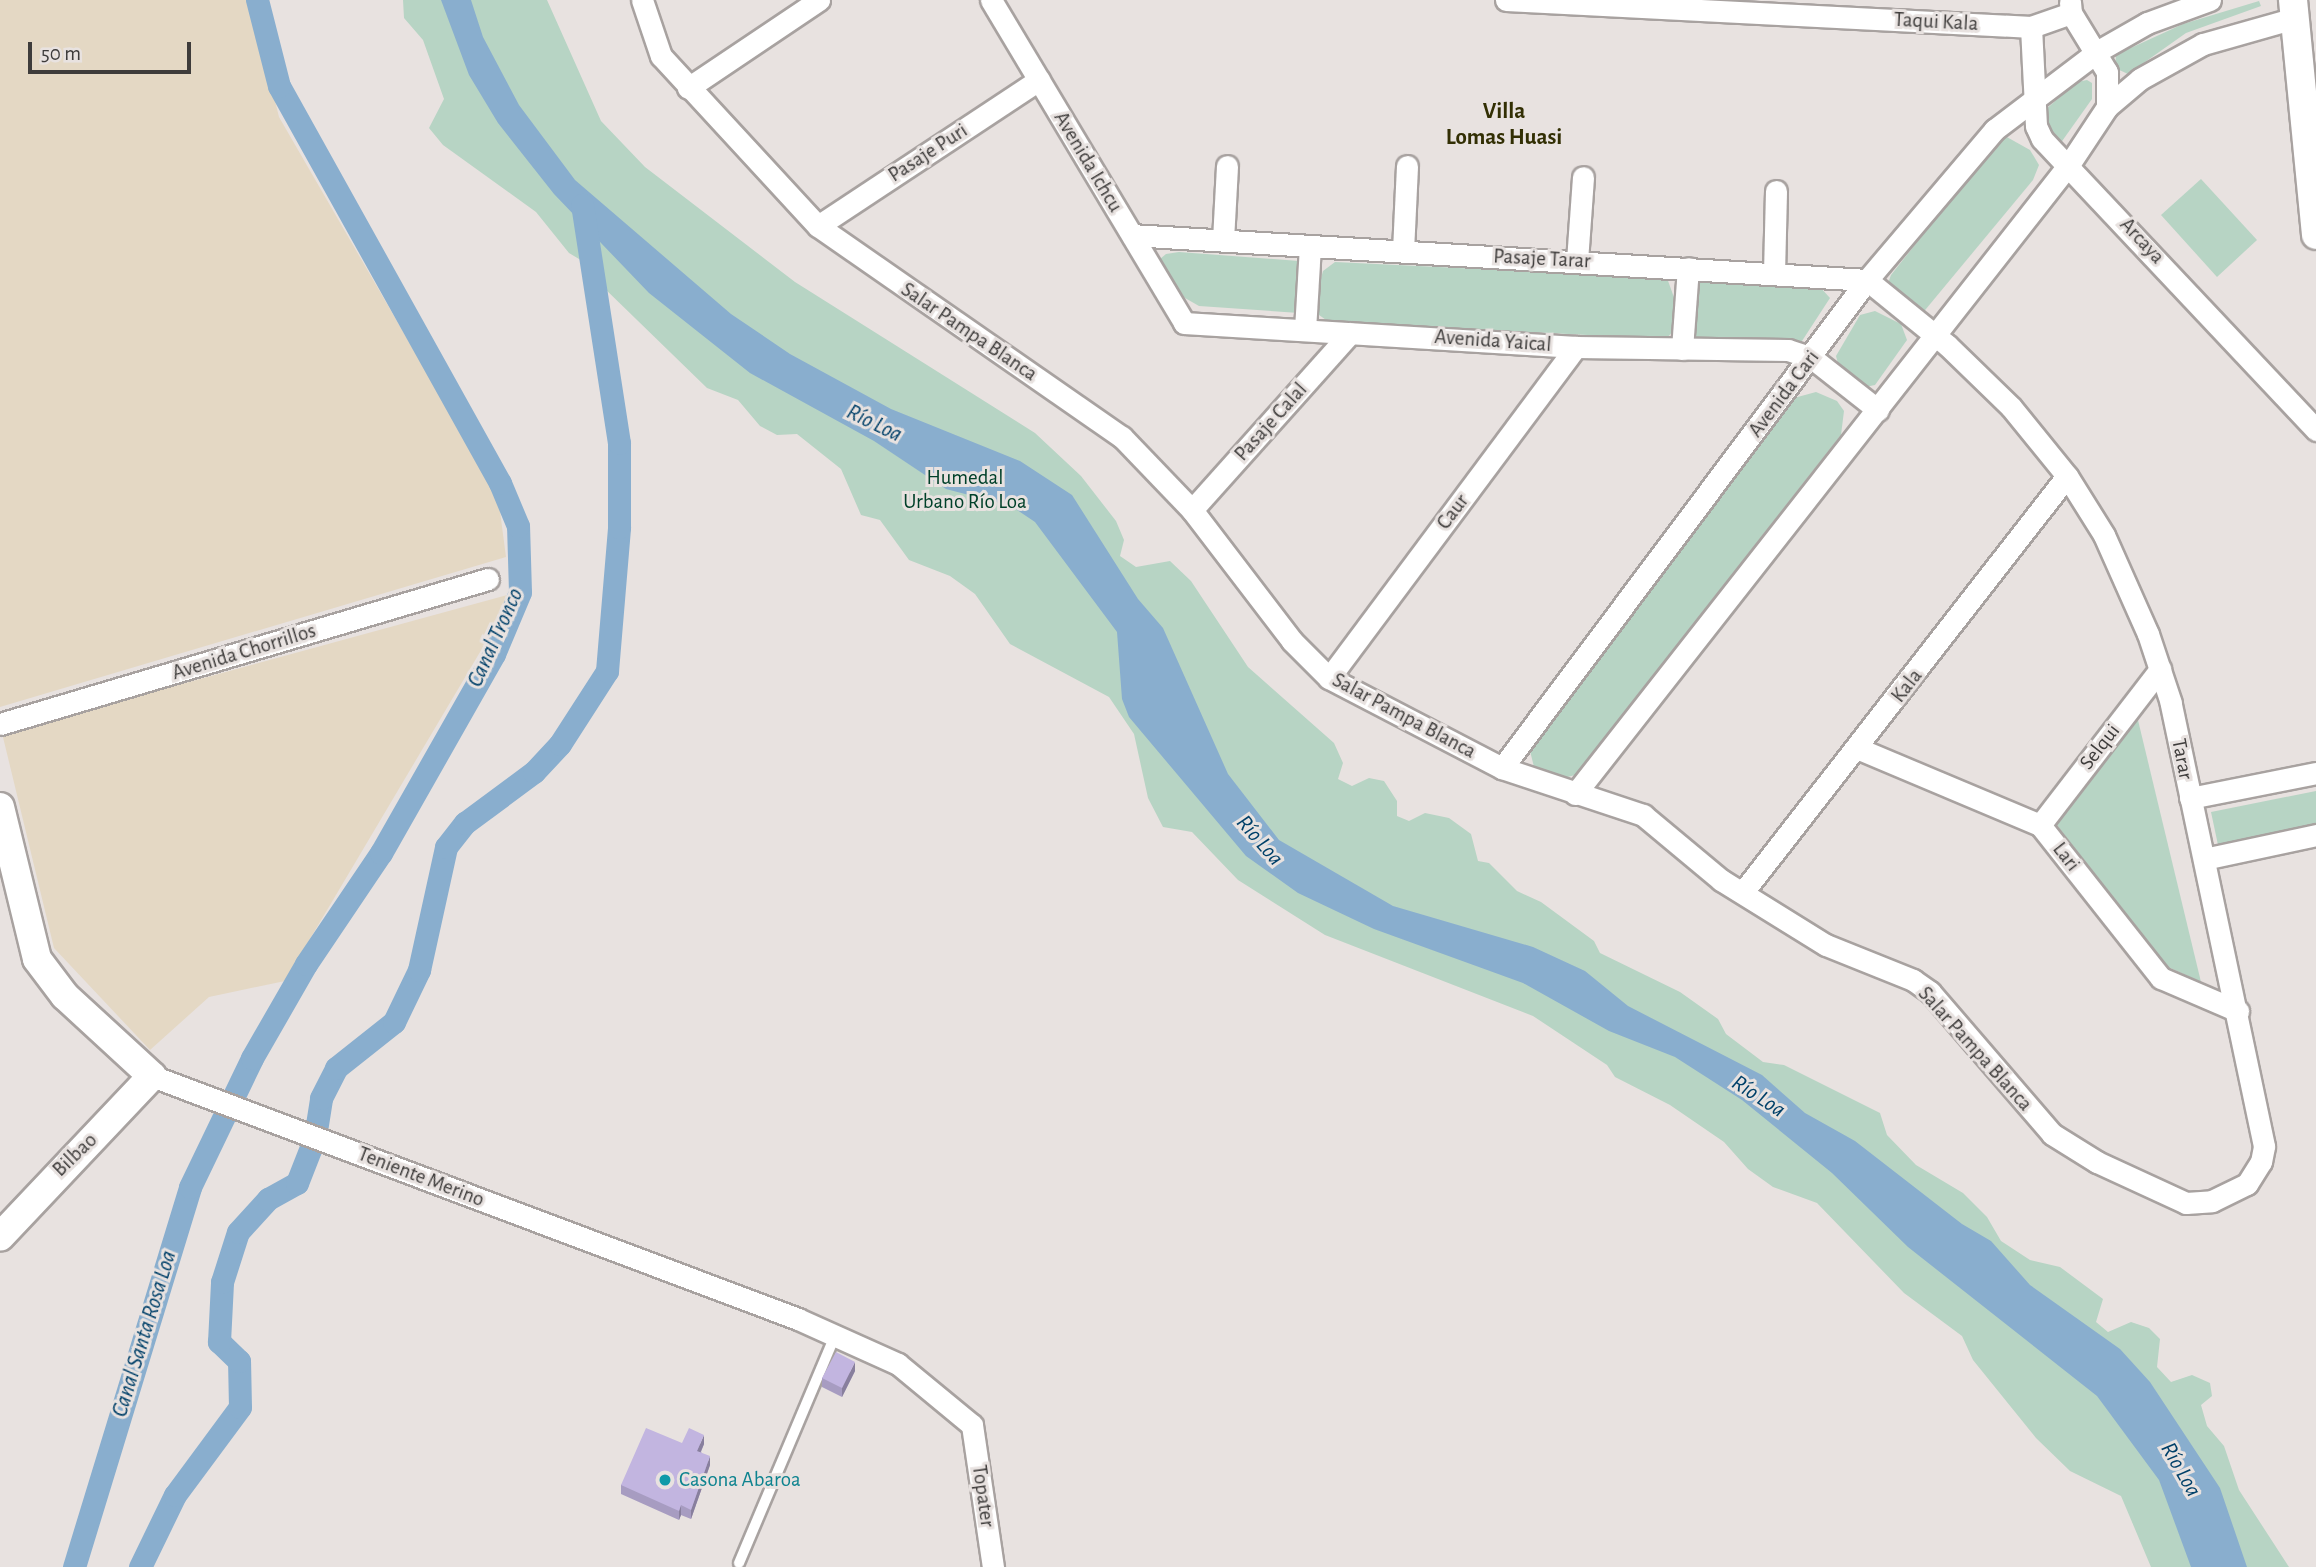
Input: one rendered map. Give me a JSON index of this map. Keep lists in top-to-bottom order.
{
  "streets": {
    "street": [
      "Taqui Kala",
      "Pasaje Puri",
      "Avenida Ichcu",
      "Arcaya",
      "Pasaje Tarar",
      "Salar Pampa Blanca",
      "Avenida Yaical",
      "Avenida Cari",
      "Pasaje Calal",
      "Caur",
      "Avenida Chorrillos",
      "Kala",
      "Selqui",
      "Tarar",
      "Lari",
      "Bilbao",
      "Teniente Merino",
      "Topater"
    ]
  },
  "crossings": [
    ["Taqui Kala", "Arcaya"],
    ["Pasaje Puri", "Avenida Ichcu"],
    ["Pasaje Puri", "Salar Pampa Blanca"],
    ["Avenida Ichcu", "Pasaje Tarar"],
    ["Avenida Ichcu", "Avenida Yaical"],
    ["Arcaya", "Avenida Cari"],
    ["Pasaje Tarar", "Avenida Cari"],
    ["Salar Pampa Blanca", "Avenida Cari"],
    ["Salar Pampa Blanca", "Pasaje Calal"],
    ["Salar Pampa Blanca", "Caur"],
    ["Salar Pampa Blanca", "Kala"],
    ["Salar Pampa Blanca", "Tarar"],
    ["Avenida Yaical", "Avenida Cari"],
    ["Avenida Yaical", "Pasaje Calal"],
    ["Avenida Yaical", "Caur"],
    ["Kala", "Tarar"],
    ["Kala", "Lari"],
    ["Selqui", "Tarar"],
    ["Selqui", "Lari"],
    ["Tarar", "Lari"],
    ["Bilbao", "Teniente Merino"],
    ["Teniente Merino", "Topater"]
  ],
  "districts": ["Villa Lomas Huasi"],
  "water": ["Río Loa", "Canal Tronco", "Canal Santa Rosa Loa"],
  "parks": ["Humedal Urbano Río Loa"],
  "places": ["Casona Abaroa"],
  "scale_bar": "50 m"
}
